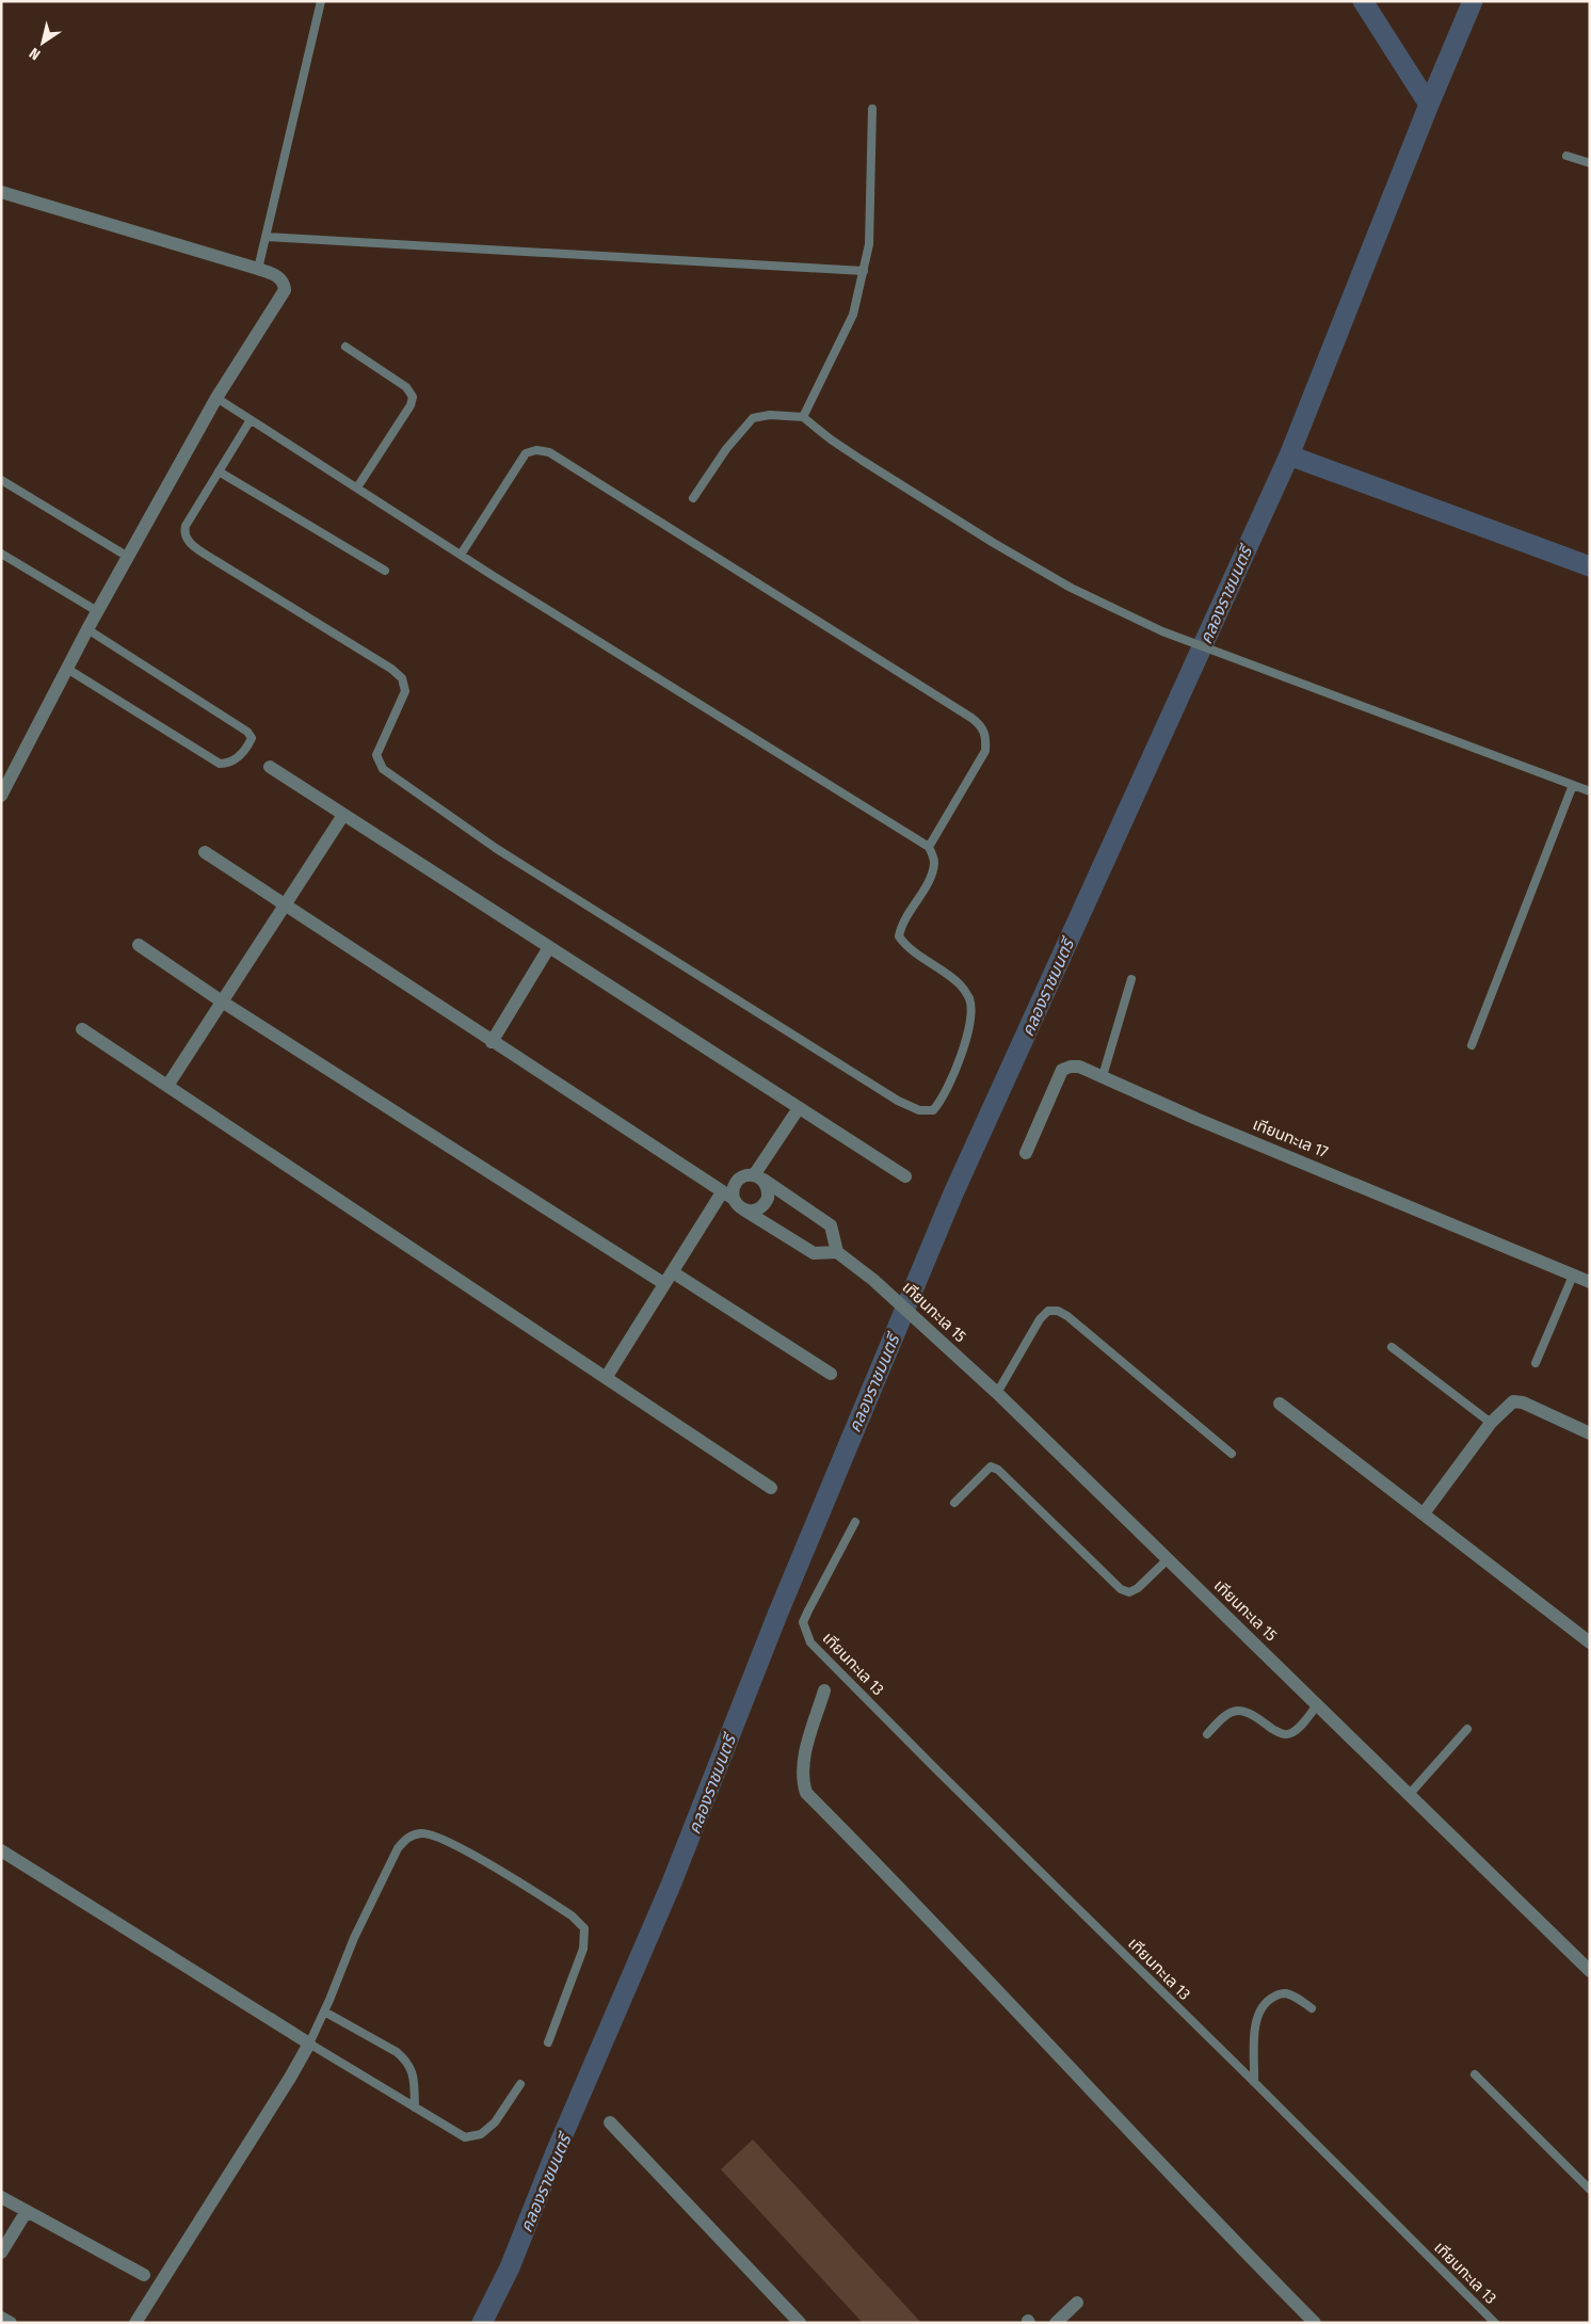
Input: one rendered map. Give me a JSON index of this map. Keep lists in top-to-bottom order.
{
  "streets": {
    "street": ["เทียนทะเล 17", "เทียนทะเล 15"],
    "lane": ["เทียนทะเล 13"]
  },
  "water": ["คลองราชมนตรี"],
  "north": "bottom left"
}
